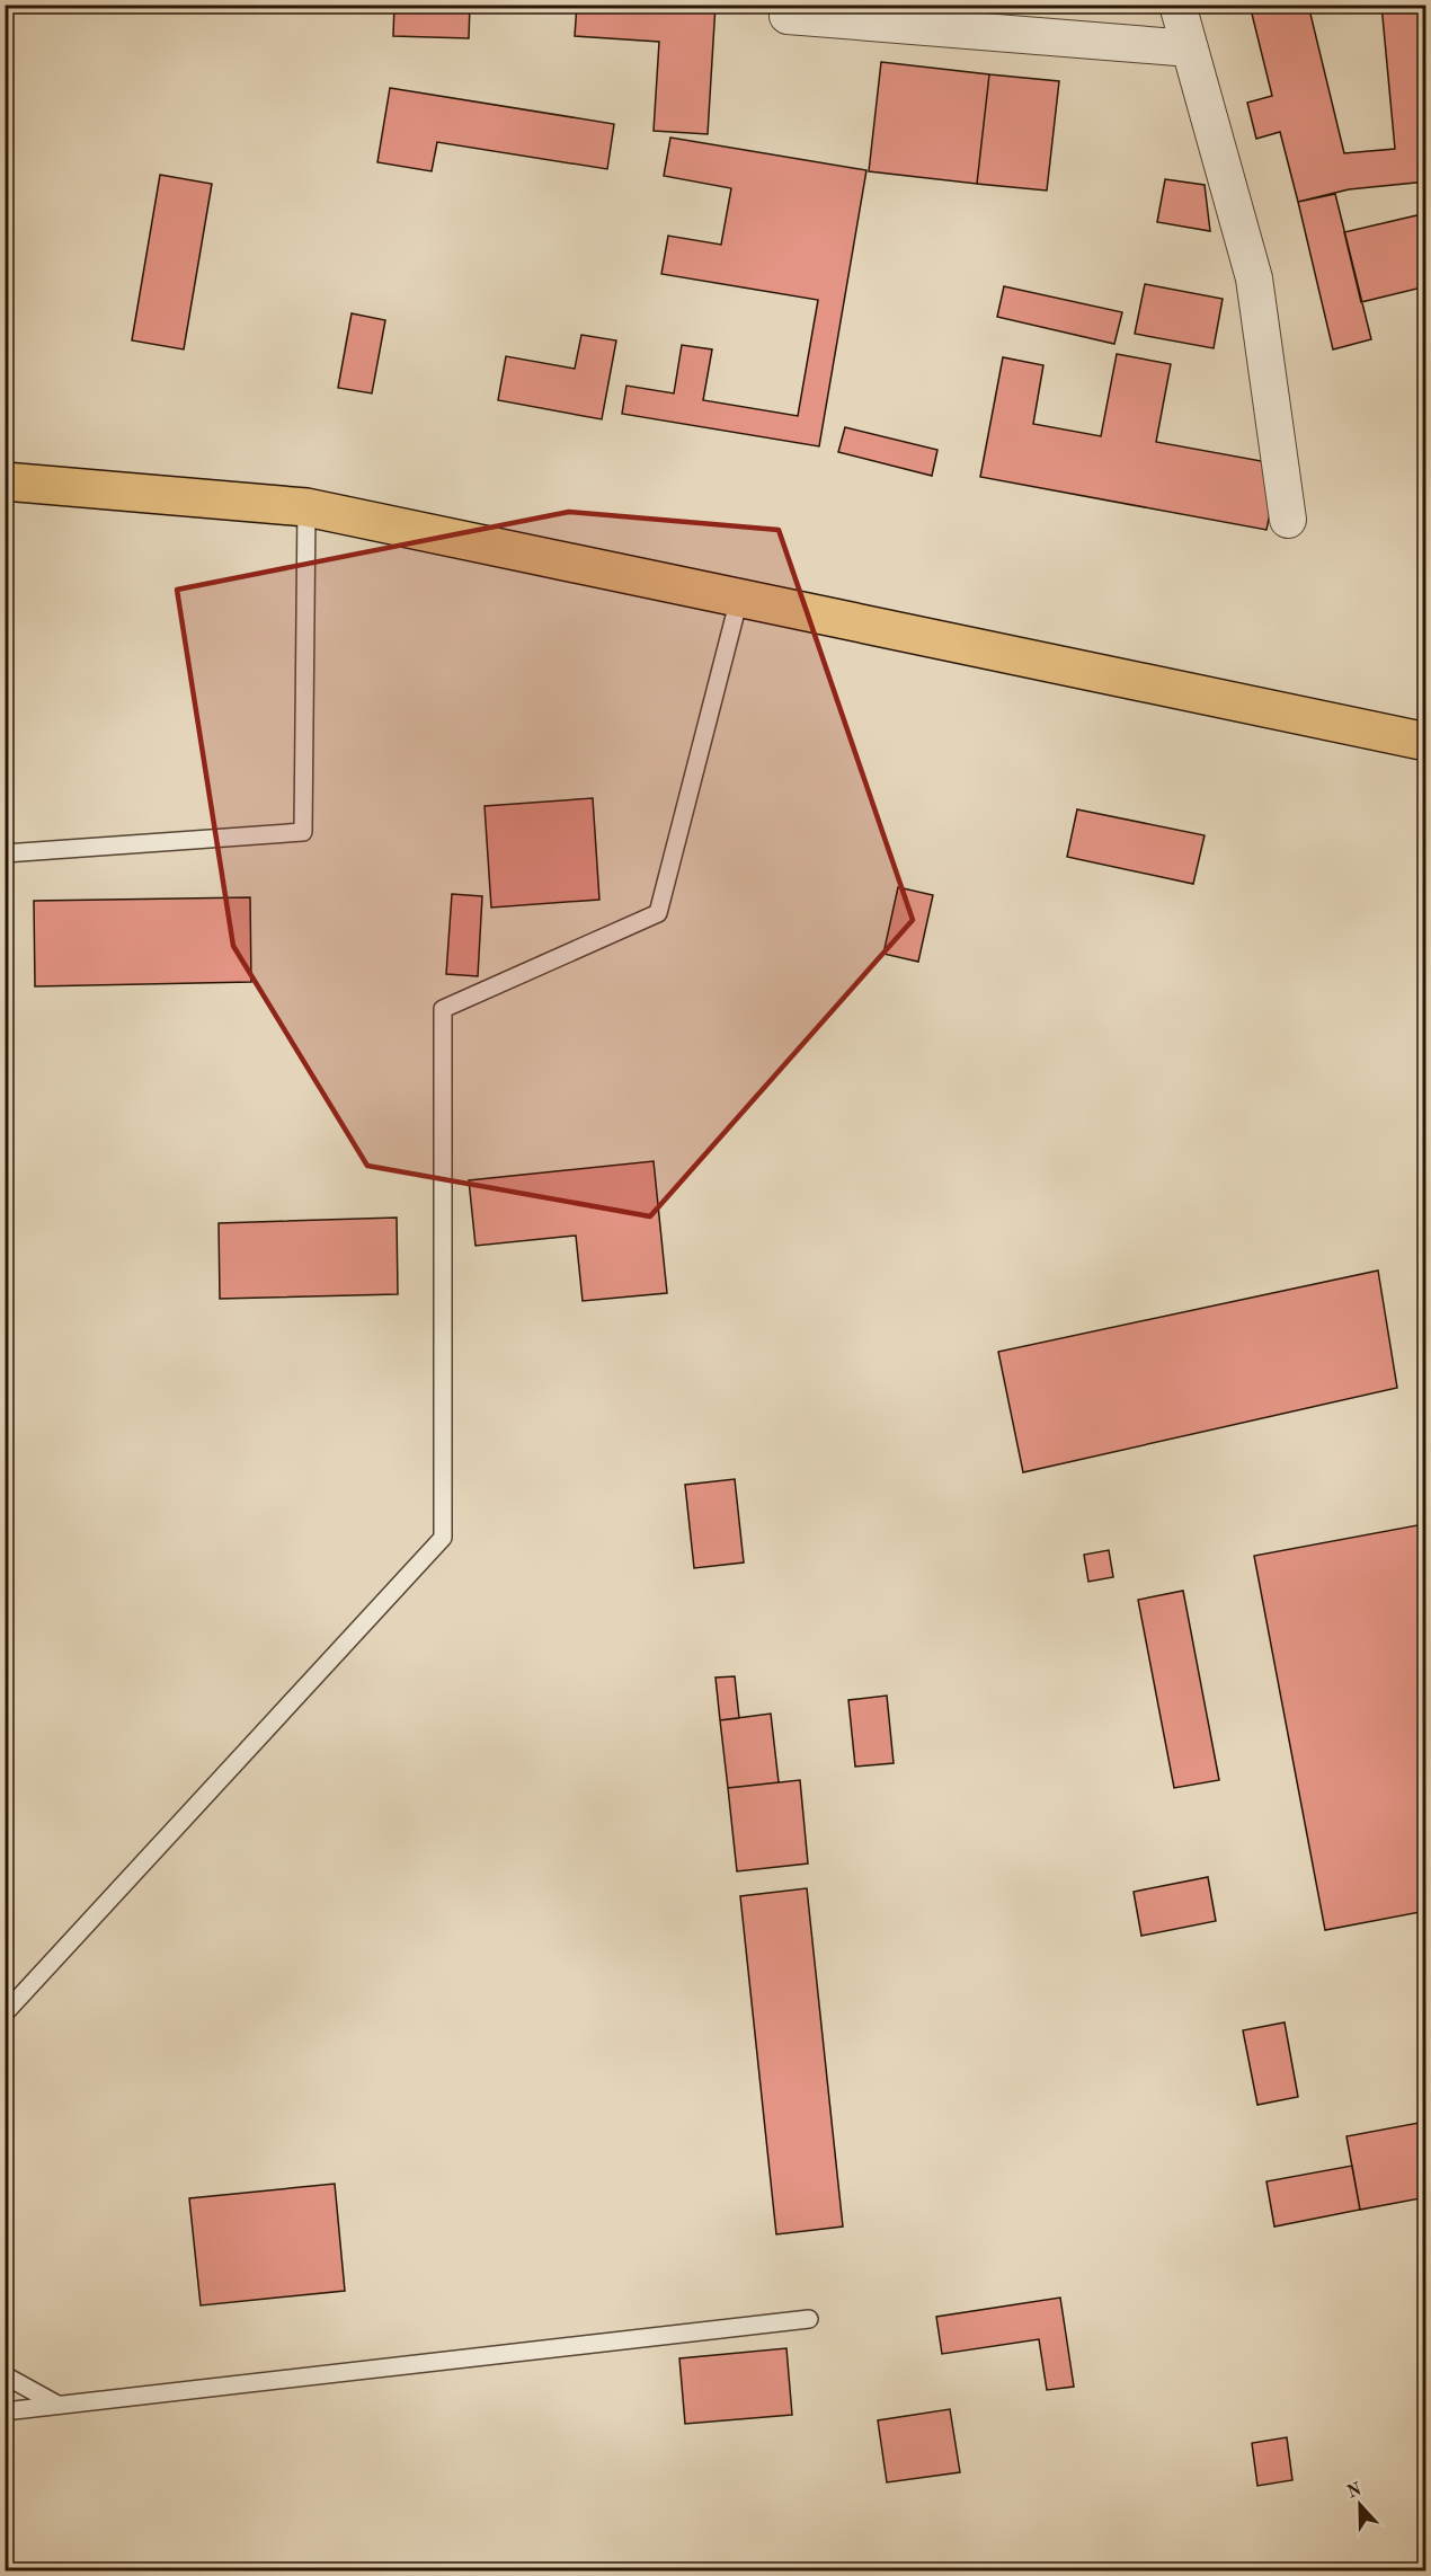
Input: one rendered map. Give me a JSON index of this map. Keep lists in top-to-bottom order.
{
  "north": "top"
}
